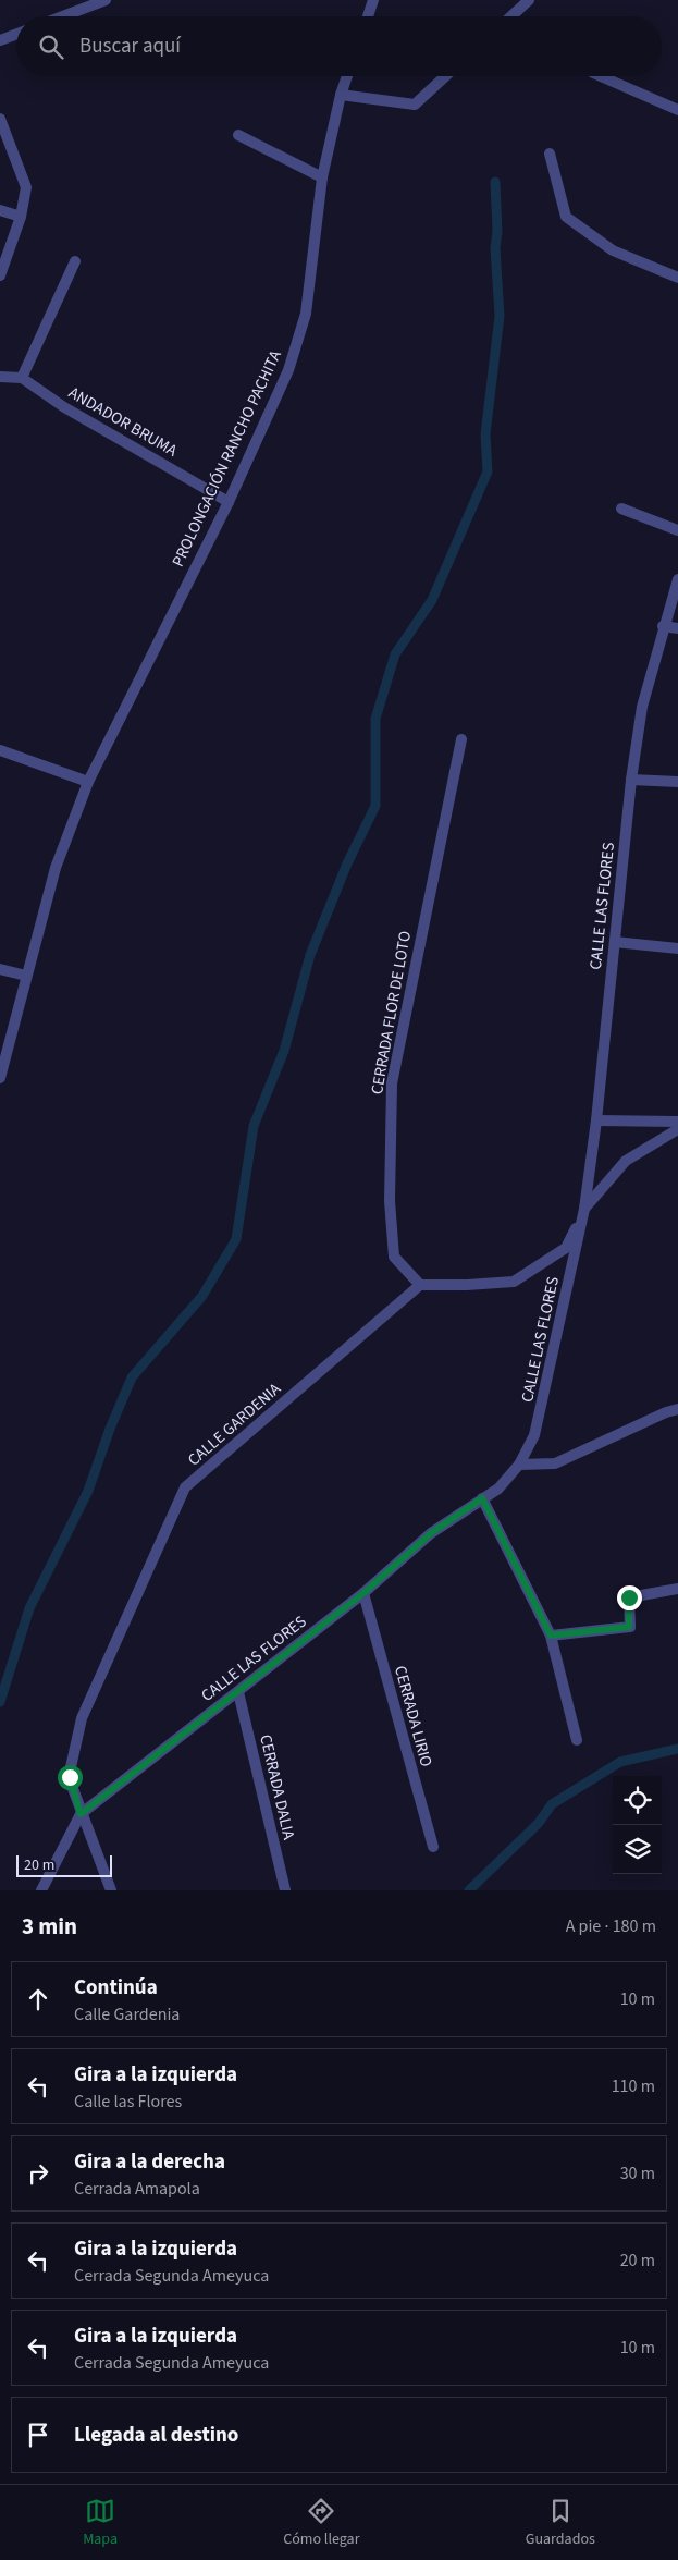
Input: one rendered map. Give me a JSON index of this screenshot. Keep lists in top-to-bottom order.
{
  "streets": {
    "street": [
      "ANDADOR BRUMA",
      "PROLONGACIÓN RANCHO PACHITA",
      "CALLE LAS FLORES",
      "CERRADA FLOR DE LOTO",
      "CALLE GARDENIA",
      "CERRADA LIRIO",
      "CERRADA DALIA"
    ]
  },
  "crossings": [
    ["ANDADOR BRUMA", "PROLONGACIÓN RANCHO PACHITA"],
    ["CALLE LAS FLORES", "CALLE GARDENIA"],
    ["CALLE LAS FLORES", "CERRADA LIRIO"],
    ["CALLE LAS FLORES", "CERRADA DALIA"],
    ["CERRADA FLOR DE LOTO", "CALLE GARDENIA"]
  ],
  "scale_bar": "20 m",
  "page": {
    "search": "Buscar aquí",
    "scale": "20 m",
    "heading": ["3 min", "A pie · 180 m"],
    "list": [
      ["Continúa", "Calle Gardenia", "10 m"],
      ["Gira a la izquierda", "Calle las Flores", "110 m"],
      ["Gira a la derecha", "Cerrada Amapola", "30 m"],
      ["Gira a la izquierda", "Cerrada Segunda Ameyuca", "20 m"],
      ["Gira a la izquierda", "Cerrada Segunda Ameyuca", "10 m"],
      "Llegada al destino"
    ],
    "nav": ["Mapa", "Cómo llegar", "Guardados"]
  }
}
